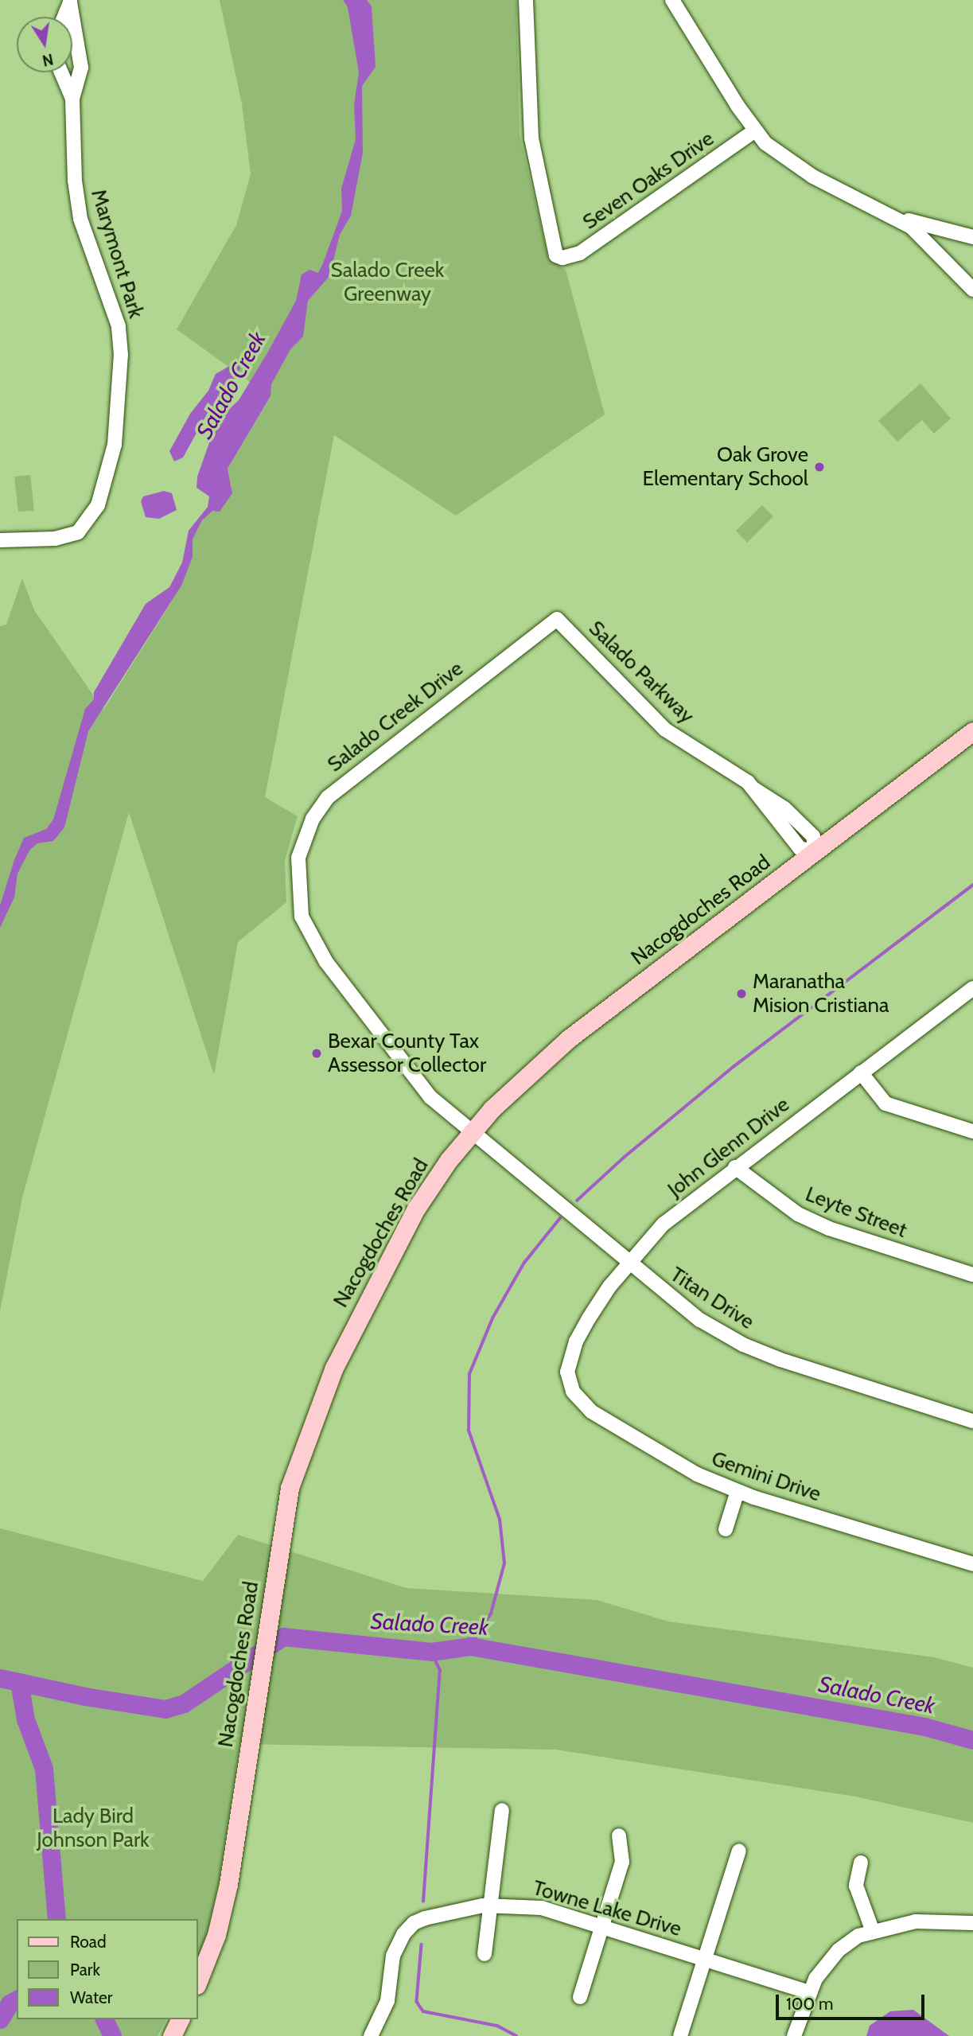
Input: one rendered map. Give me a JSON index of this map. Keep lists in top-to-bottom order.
{
  "streets": {
    "main road": ["Nacogdoches Road"],
    "street": [
      "Seven Oaks Drive",
      "Marymont Park",
      "Salado Parkway",
      "Salado Creek Drive",
      "John Glenn Drive",
      "Leyte Street",
      "Titan Drive",
      "Gemini Drive",
      "Towne Lake Drive"
    ]
  },
  "crossings": [
    ["Salado Parkway", "Salado Creek Drive"],
    ["Salado Parkway", "Nacogdoches Road"],
    ["Salado Creek Drive", "Nacogdoches Road"],
    ["Salado Creek Drive", "Titan Drive"],
    ["Nacogdoches Road", "Titan Drive"],
    ["John Glenn Drive", "Leyte Street"],
    ["John Glenn Drive", "Titan Drive"],
    ["John Glenn Drive", "Gemini Drive"]
  ],
  "water": ["Salado Creek"],
  "parks": ["Salado Creek Greenway", "Lady Bird Johnson Park"],
  "places": ["Oak Grove Elementary School", "Maranatha Mision Cristiana", "Bexar County Tax Assessor Collector"],
  "legend": ["Road", "Park", "Water"],
  "scale_bar": "100 m",
  "north": "bottom"
}
